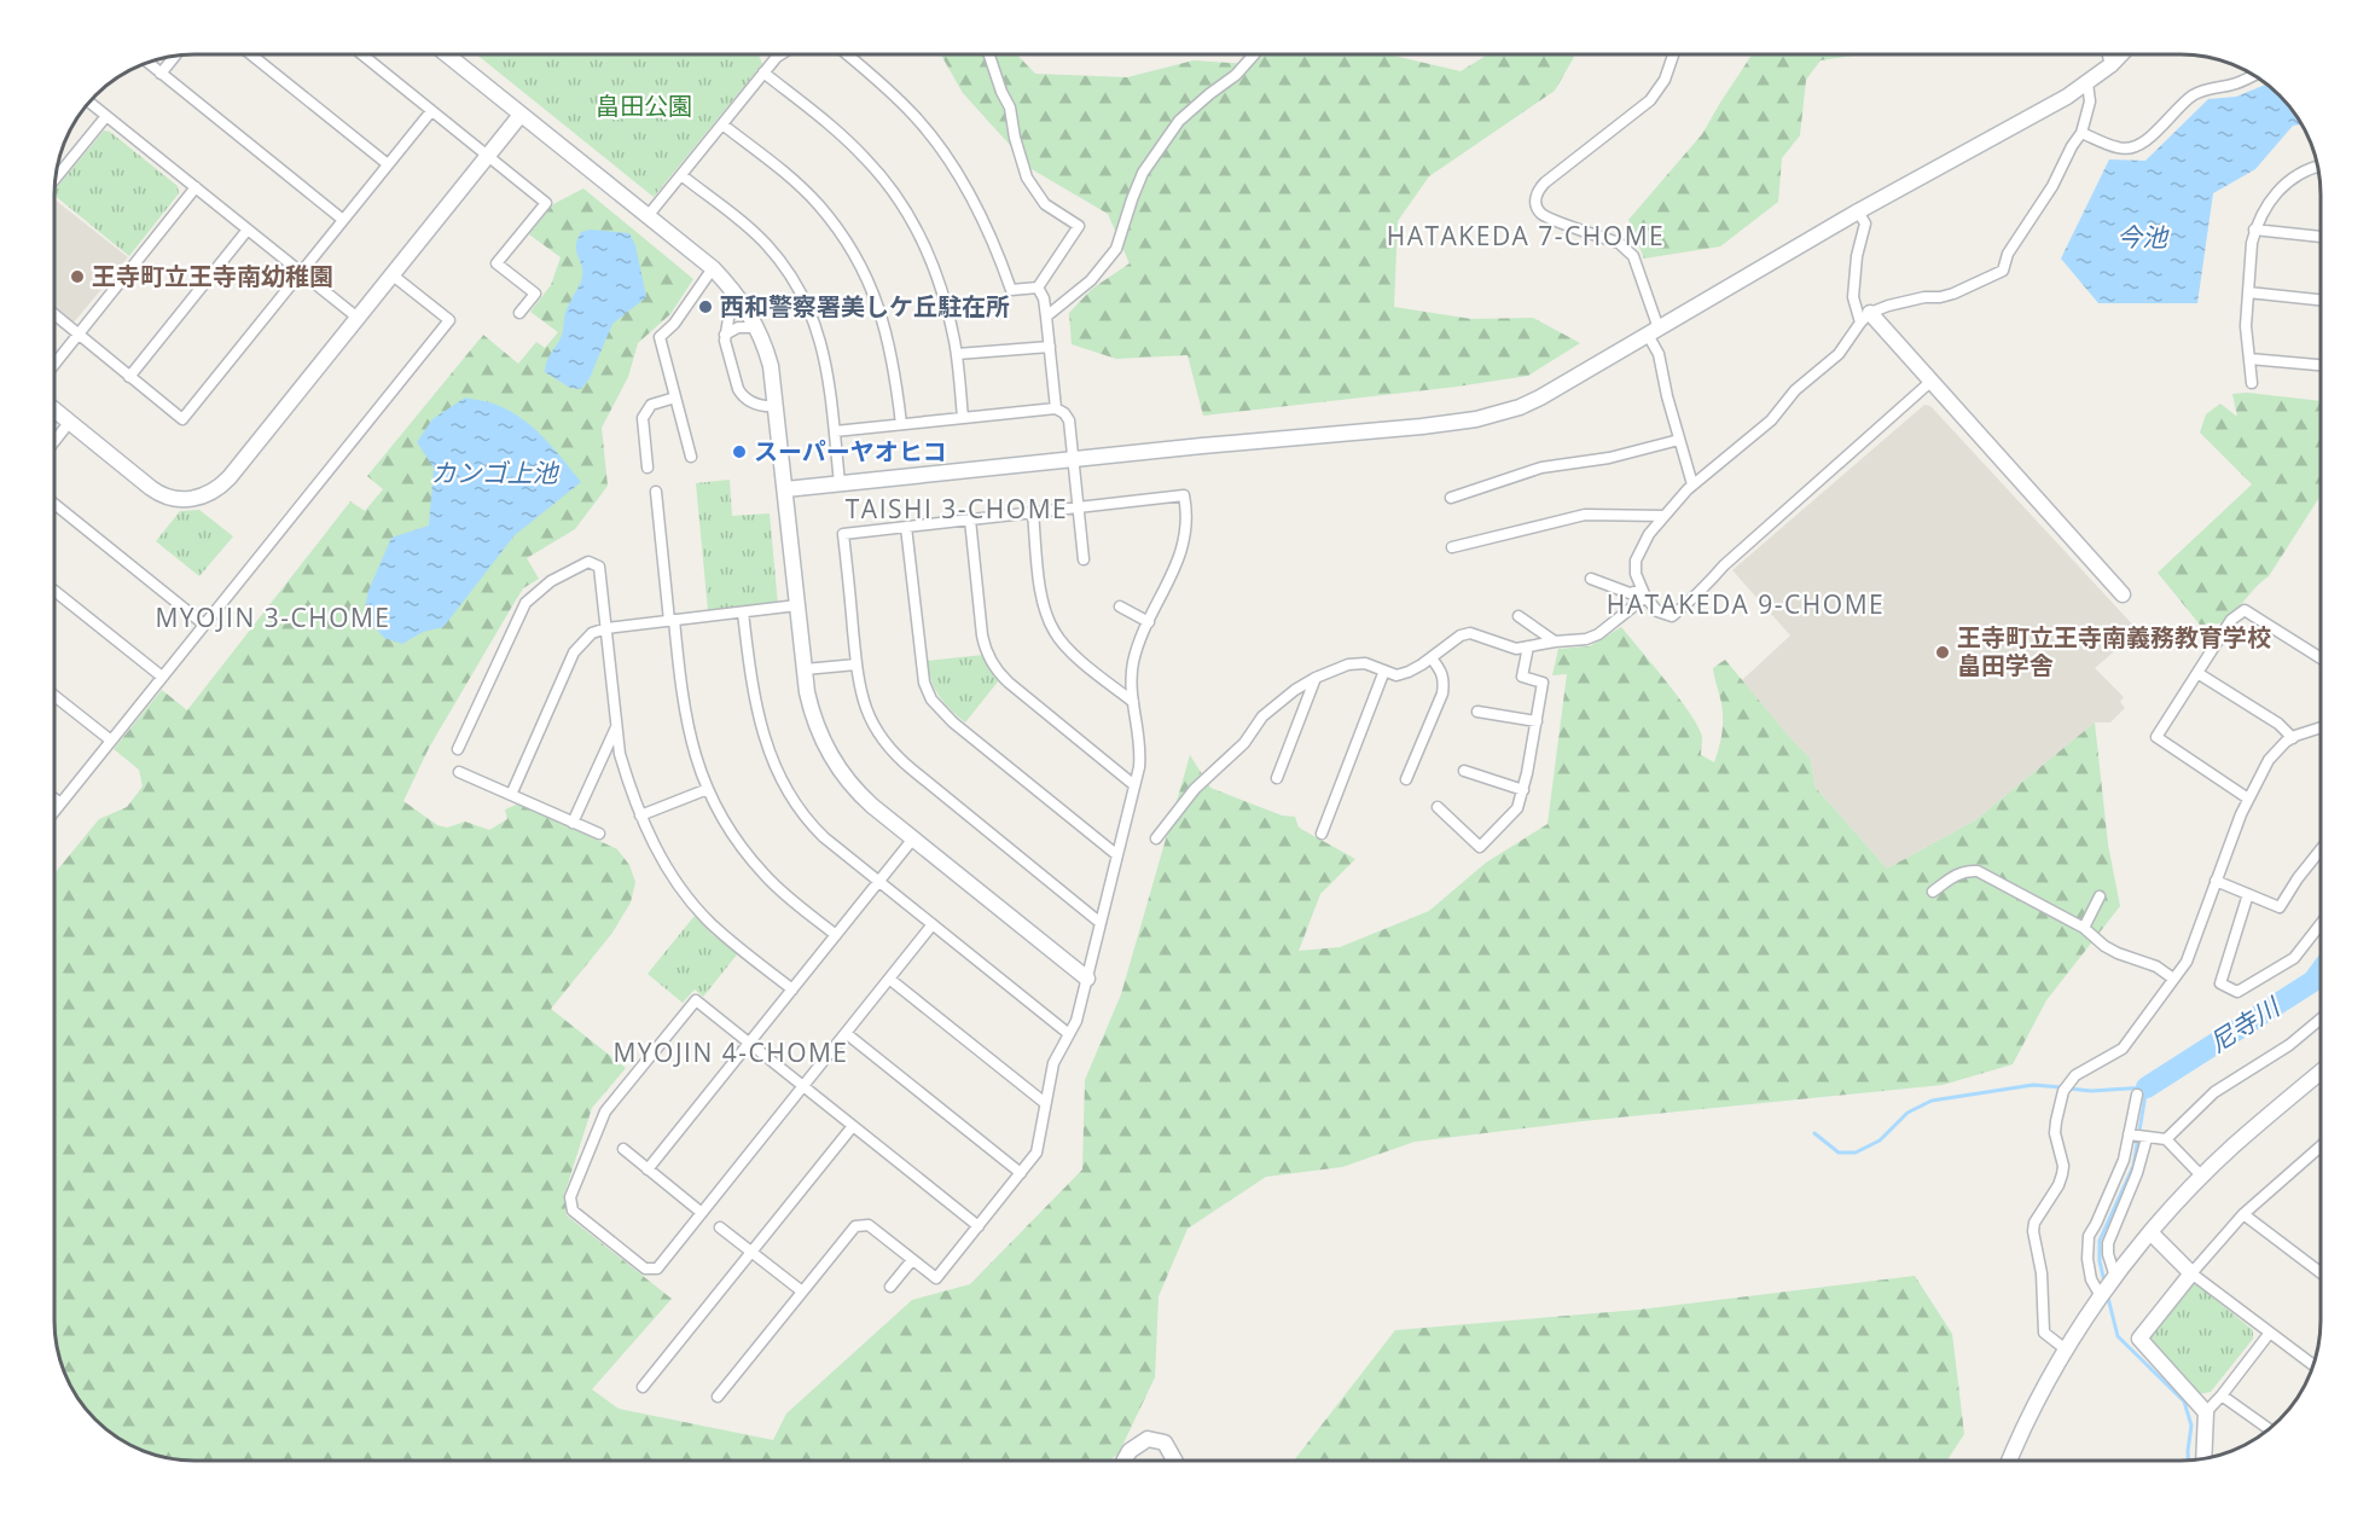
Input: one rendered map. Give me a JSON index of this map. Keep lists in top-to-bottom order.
{
  "districts": [
    "HATAKEDA 7-CHOME",
    "TAISHI 3-CHOME",
    "HATAKEDA 9-CHOME",
    "MYOJIN 3-CHOME",
    "MYOJIN 4-CHOME"
  ],
  "water": ["今池", "カンゴ上池", "尼寺川"],
  "parks": ["畠田公園"],
  "places": [
    "王寺町立王寺南幼稚園",
    "西和警察署美しケ丘駐在所",
    "スーパーヤオヒコ",
    "王寺町立王寺南義務教育学校 畠田学舎"
  ]
}
